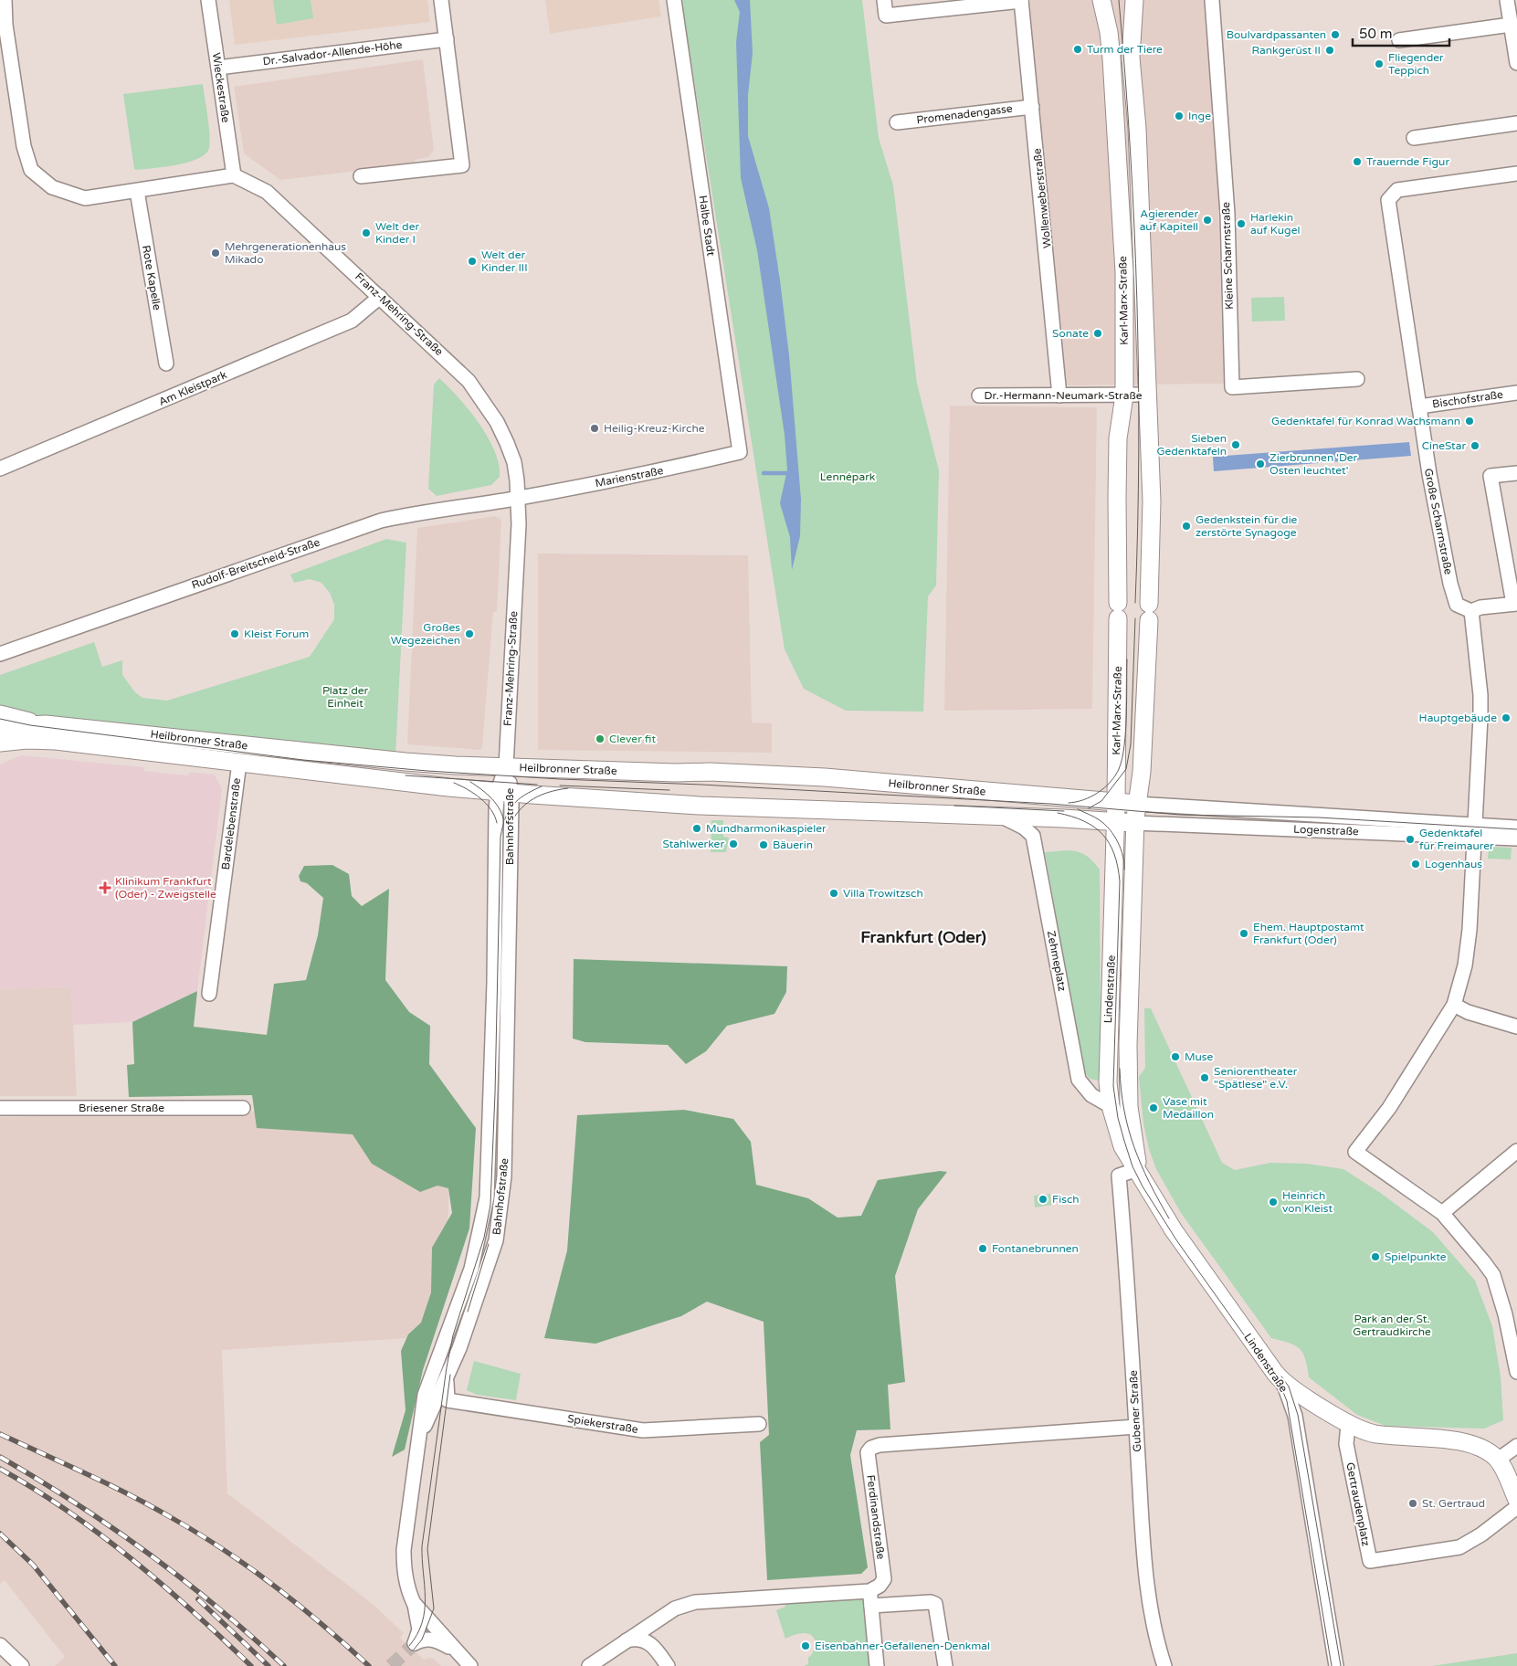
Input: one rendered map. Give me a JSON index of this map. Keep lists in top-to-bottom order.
{
  "streets": {
    "street": [
      "Dr.-Salvador-Allende-Höhe",
      "Wieckestraße",
      "Promenadengasse",
      "Wollenweberstraße",
      "Halbe Stadt",
      "Kleine Scharrnstraße",
      "Rote Kapelle",
      "Karl-Marx-Straße",
      "Franz-Mehring-Straße",
      "Am Kleistpark",
      "Dr.-Hermann-Neumark-Straße",
      "Bischofstraße",
      "Marienstraße",
      "Große Scharrnstraße",
      "Rudolf-Breitscheid-Straße",
      "Heilbronner Straße",
      "Bardelebenstraße",
      "Bahnhofstraße",
      "Logenstraße",
      "Zehmeplatz",
      "Lindenstraße",
      "Briesener Straße",
      "Gubener Straße",
      "Spiekerstraße",
      "Gertraudenplatz",
      "Ferdinandstraße"
    ]
  },
  "crossings": [
    ["Dr.-Salvador-Allende-Höhe", "Wieckestraße"],
    ["Wieckestraße", "Franz-Mehring-Straße"],
    ["Promenadengasse", "Wollenweberstraße"],
    ["Wollenweberstraße", "Dr.-Hermann-Neumark-Straße"],
    ["Halbe Stadt", "Marienstraße"],
    ["Karl-Marx-Straße", "Dr.-Hermann-Neumark-Straße"],
    ["Karl-Marx-Straße", "Heilbronner Straße"],
    ["Karl-Marx-Straße", "Lindenstraße"],
    ["Franz-Mehring-Straße", "Am Kleistpark"],
    ["Franz-Mehring-Straße", "Marienstraße"],
    ["Franz-Mehring-Straße", "Rudolf-Breitscheid-Straße"],
    ["Franz-Mehring-Straße", "Heilbronner Straße"],
    ["Franz-Mehring-Straße", "Bahnhofstraße"],
    ["Bischofstraße", "Große Scharrnstraße"],
    ["Marienstraße", "Rudolf-Breitscheid-Straße"],
    ["Heilbronner Straße", "Bardelebenstraße"],
    ["Heilbronner Straße", "Bahnhofstraße"],
    ["Heilbronner Straße", "Logenstraße"],
    ["Heilbronner Straße", "Zehmeplatz"],
    ["Heilbronner Straße", "Lindenstraße"],
    ["Bahnhofstraße", "Spiekerstraße"],
    ["Logenstraße", "Lindenstraße"],
    ["Zehmeplatz", "Lindenstraße"],
    ["Lindenstraße", "Gubener Straße"],
    ["Gubener Straße", "Ferdinandstraße"]
  ],
  "districts": ["Frankfurt (Oder)"],
  "parks": ["Lennépark", "Platz der Einheit", "Park an der St. Gertraudkirche"],
  "places": {
    "other": [
      "Boulvardpassanten",
      "Turm der Tiere",
      "Rankgerüst II",
      "Fliegender Teppich",
      "Inge",
      "Trauernde Figur",
      "Agierender auf Kapitell",
      "Harlekin auf Kugel",
      "Welt der Kinder I",
      "Mehrgenerationenhaus Mikado",
      "Welt der Kinder III",
      "Sonate",
      "Gedenktafel für Konrad Wachsmann",
      "Heilig-Kreuz-Kirche",
      "Sieben Gedenktafeln",
      "CineStar",
      "Zierbrunnen 'Der Osten leuchtet'",
      "Gedenkstein für die zerstörte Synagoge",
      "Kleist Forum",
      "Großes Wegezeichen",
      "Hauptgebäude",
      "Clever fit",
      "Mundharmonikaspieler",
      "Gedenktafel für Freimaurer",
      "Stahlwerker",
      "Bäuerin",
      "Logenhaus",
      "Villa Trowitzsch",
      "Ehem. Hauptpostamt Frankfurt (Oder)",
      "Muse",
      "Seniorentheater \"Spätlese\" e.V.",
      "Vase mit Medaillon",
      "Fisch",
      "Heinrich von Kleist",
      "Fontanebrunnen",
      "Spielpunkte",
      "St. Gertraud",
      "Eisenbahner-Gefallenen-Denkmal"
    ],
    "health": ["Klinikum Frankfurt (Oder) - Zweigstelle"]
  },
  "scale_bar": "50 m"
}
